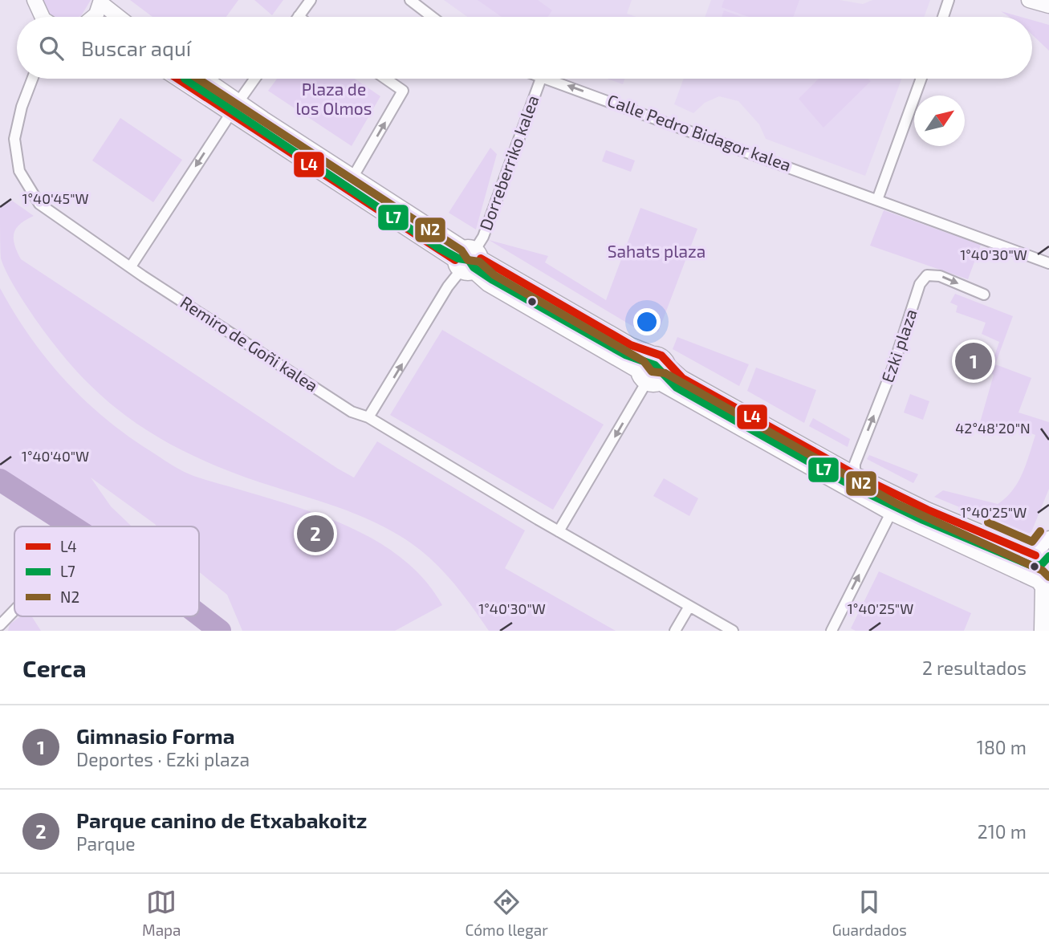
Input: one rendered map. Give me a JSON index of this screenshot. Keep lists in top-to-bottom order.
{
  "streets": {
    "street": [
      "Calle Pedro Bidagor kalea",
      "Dorreberriko kalea",
      "Remiro de Goñi kalea",
      "Ezki plaza"
    ]
  },
  "one_way": ["Calle Pedro Bidagor kalea", "Ezki plaza"],
  "parks": ["Plaza de los Olmos", "Sahats plaza"],
  "lines": ["transit line L4", "transit line L7", "transit line N2"],
  "legend": ["L4", "L7", "N2"],
  "north": "top right",
  "page": {
    "search": "Buscar aquí",
    "pins": ["1", "2"],
    "heading": ["Cerca", "2 resultados"],
    "list": [
      {
        "mark": "1",
        "name": "Gimnasio Forma",
        "note": "Deportes · Ezki plaza",
        "value": "180 m"
      },
      {
        "mark": "2",
        "name": "Parque canino de Etxabakoitz",
        "note": "Parque",
        "value": "210 m"
      }
    ],
    "nav": ["Mapa", "Cómo llegar", "Guardados"]
  },
  "coordinates": [
    "1°40'45\"W",
    "1°40'30\"W",
    "42°48'20\"N",
    "1°40'40\"W",
    "1°40'25\"W"
  ]
}
